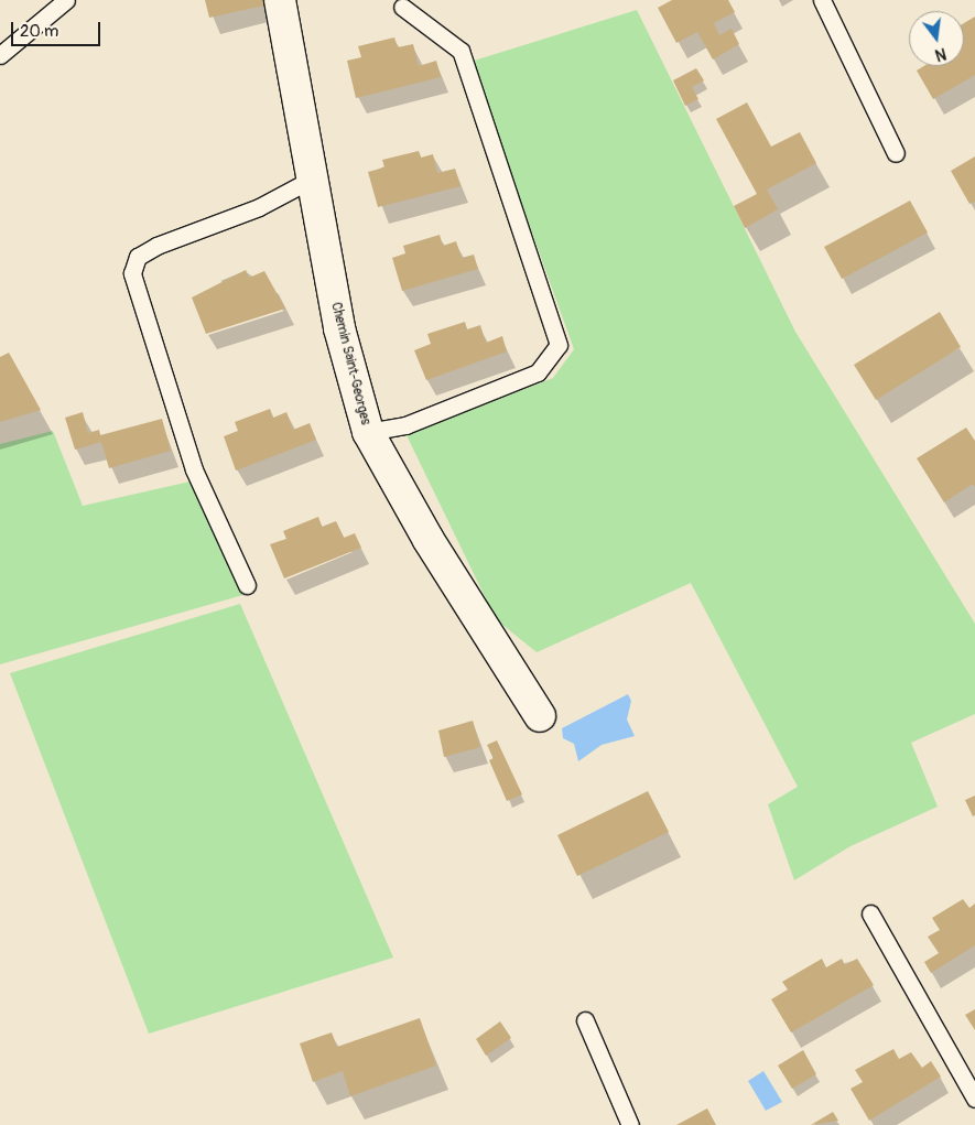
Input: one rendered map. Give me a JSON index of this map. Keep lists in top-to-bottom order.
{
  "streets": {
    "street": ["Chemin Saint-Georges"]
  },
  "scale_bar": "20 m",
  "north": "bottom"
}
